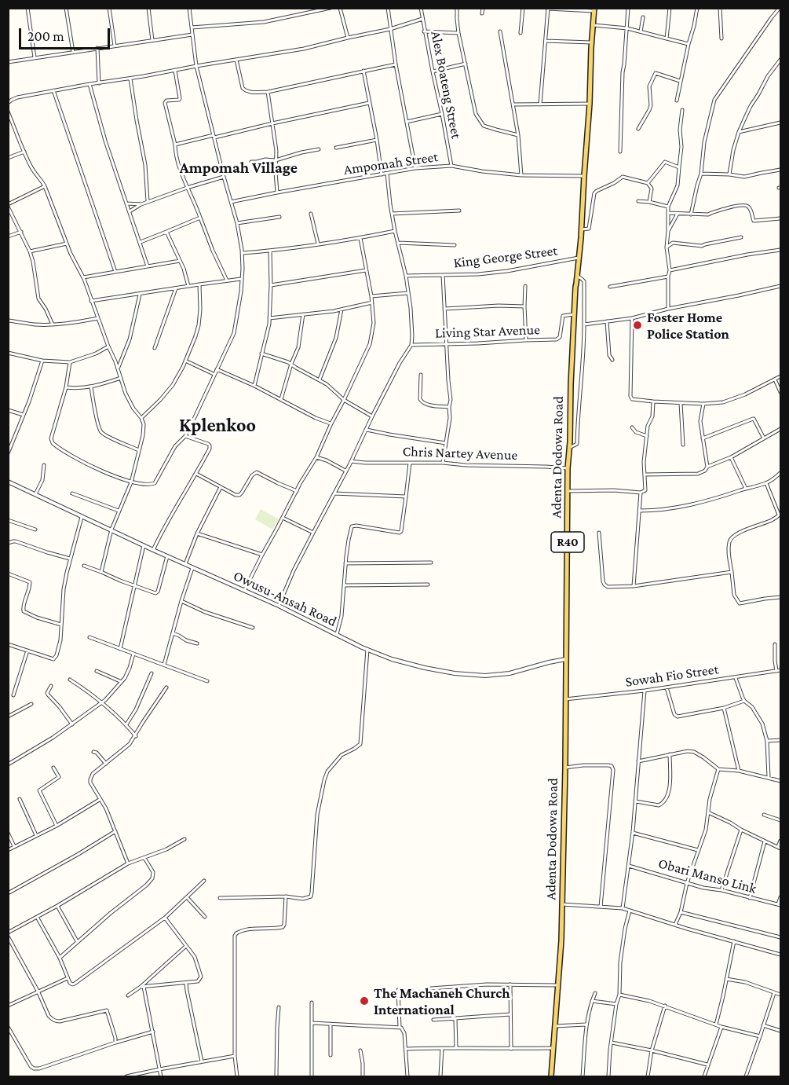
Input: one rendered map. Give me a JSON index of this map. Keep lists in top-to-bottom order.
{
  "streets": {
    "main road": ["Adenta Dodowa Road", "R40"],
    "street": [
      "Alex Boateng Street",
      "Ampomah Street",
      "King George Street",
      "Living Star Avenue",
      "Chris Nartey Avenue",
      "Owusu-Ansah Road",
      "Sowah Fio Street",
      "Obari Manso Link"
    ]
  },
  "crossings": [
    ["Alex Boateng Street", "Ampomah Street"],
    ["Ampomah Street", "Adenta Dodowa Road"],
    ["King George Street", "Adenta Dodowa Road"],
    ["Living Star Avenue", "Adenta Dodowa Road"],
    ["Chris Nartey Avenue", "Adenta Dodowa Road"],
    ["Adenta Dodowa Road", "Owusu-Ansah Road"],
    ["Adenta Dodowa Road", "Sowah Fio Street"]
  ],
  "districts": ["Ampomah Village", "Kplenkoo"],
  "places": ["Foster Home Police Station", "The Machaneh Church International"],
  "scale_bar": "200 m"
}
